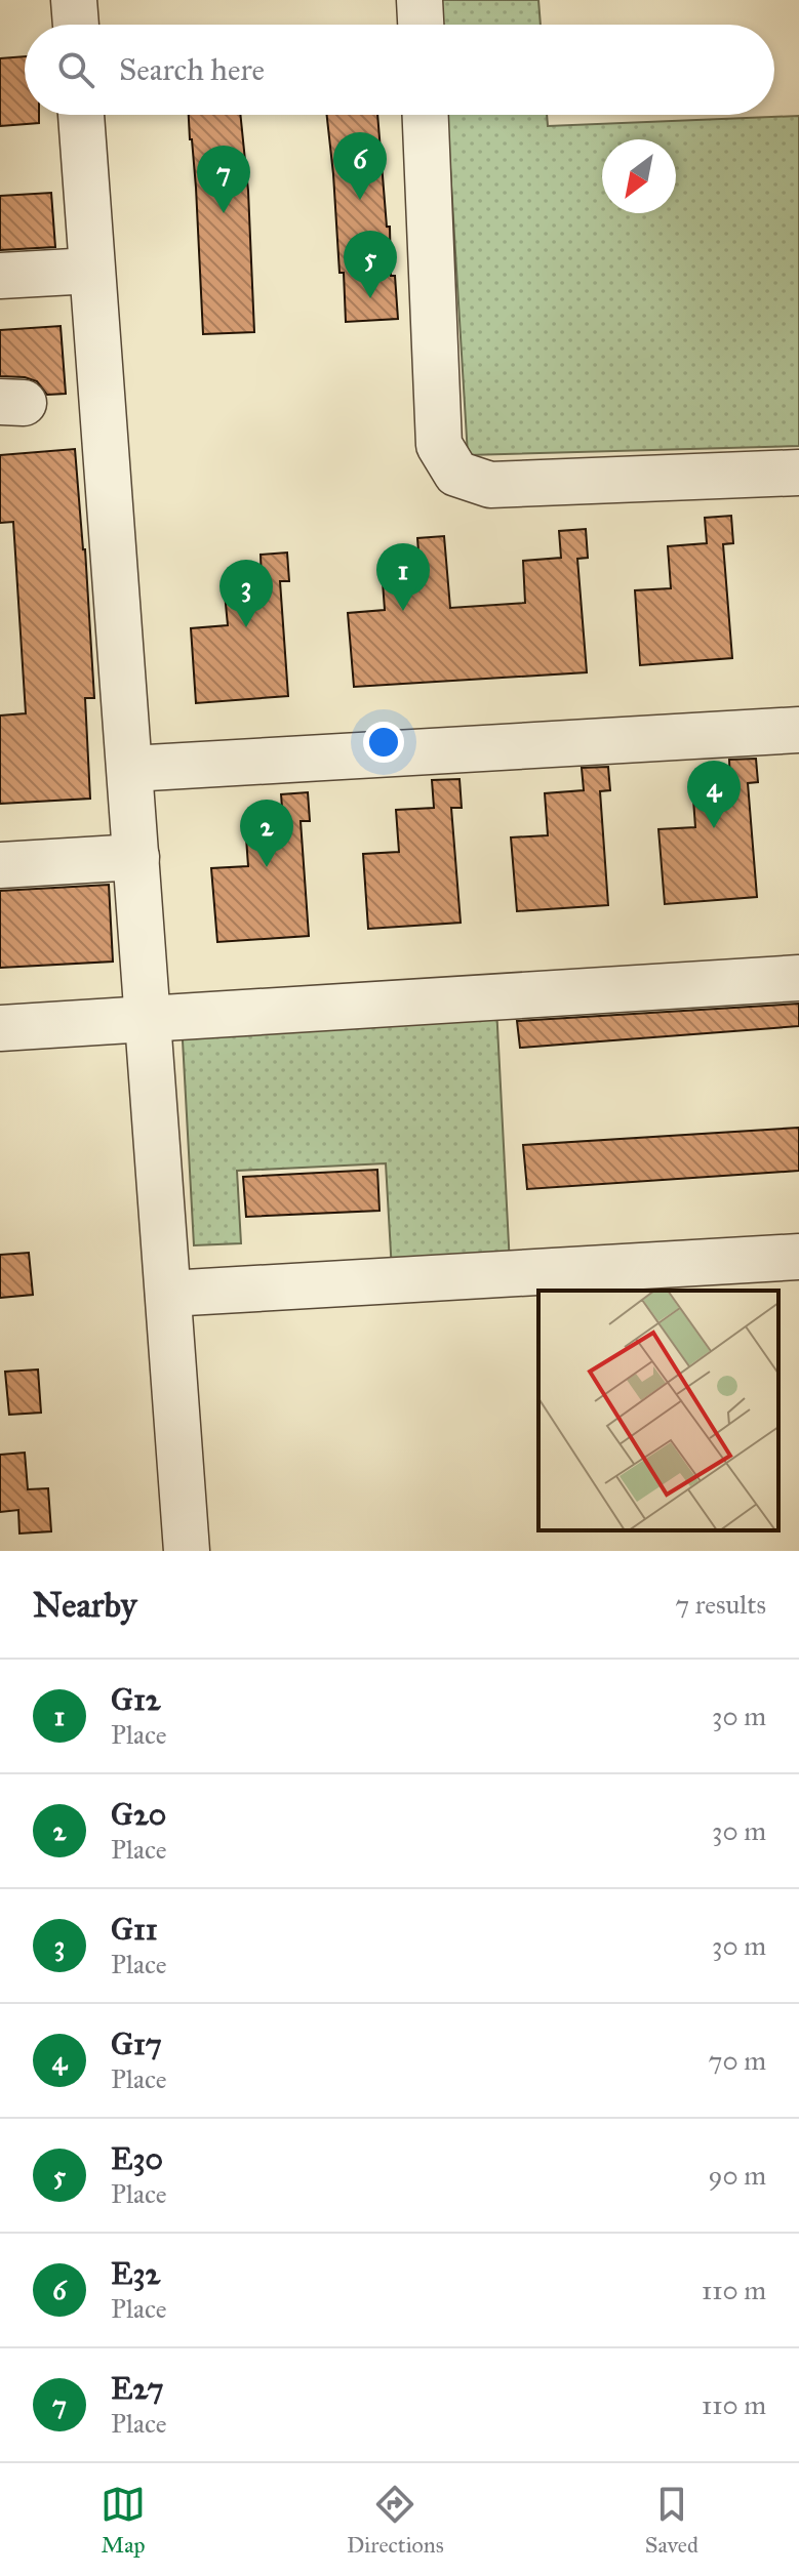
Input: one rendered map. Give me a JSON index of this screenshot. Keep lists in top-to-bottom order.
{
  "north": "bottom left",
  "page": {
    "search": "Search here",
    "pins": [
      "6",
      "7",
      "5",
      "1",
      "3",
      "4",
      "2"
    ],
    "heading": ["Nearby", "7 results"],
    "list": [
      {
        "mark": "1",
        "name": "G12",
        "note": "Place",
        "value": "30 m"
      },
      {
        "mark": "2",
        "name": "G20",
        "note": "Place",
        "value": "30 m"
      },
      {
        "mark": "3",
        "name": "G11",
        "note": "Place",
        "value": "30 m"
      },
      {
        "mark": "4",
        "name": "G17",
        "note": "Place",
        "value": "70 m"
      },
      {
        "mark": "5",
        "name": "E30",
        "note": "Place",
        "value": "90 m"
      },
      {
        "mark": "6",
        "name": "E32",
        "note": "Place",
        "value": "110 m"
      },
      {
        "mark": "7",
        "name": "E27",
        "note": "Place",
        "value": "110 m"
      }
    ],
    "nav": ["Map", "Directions", "Saved"]
  }
}
